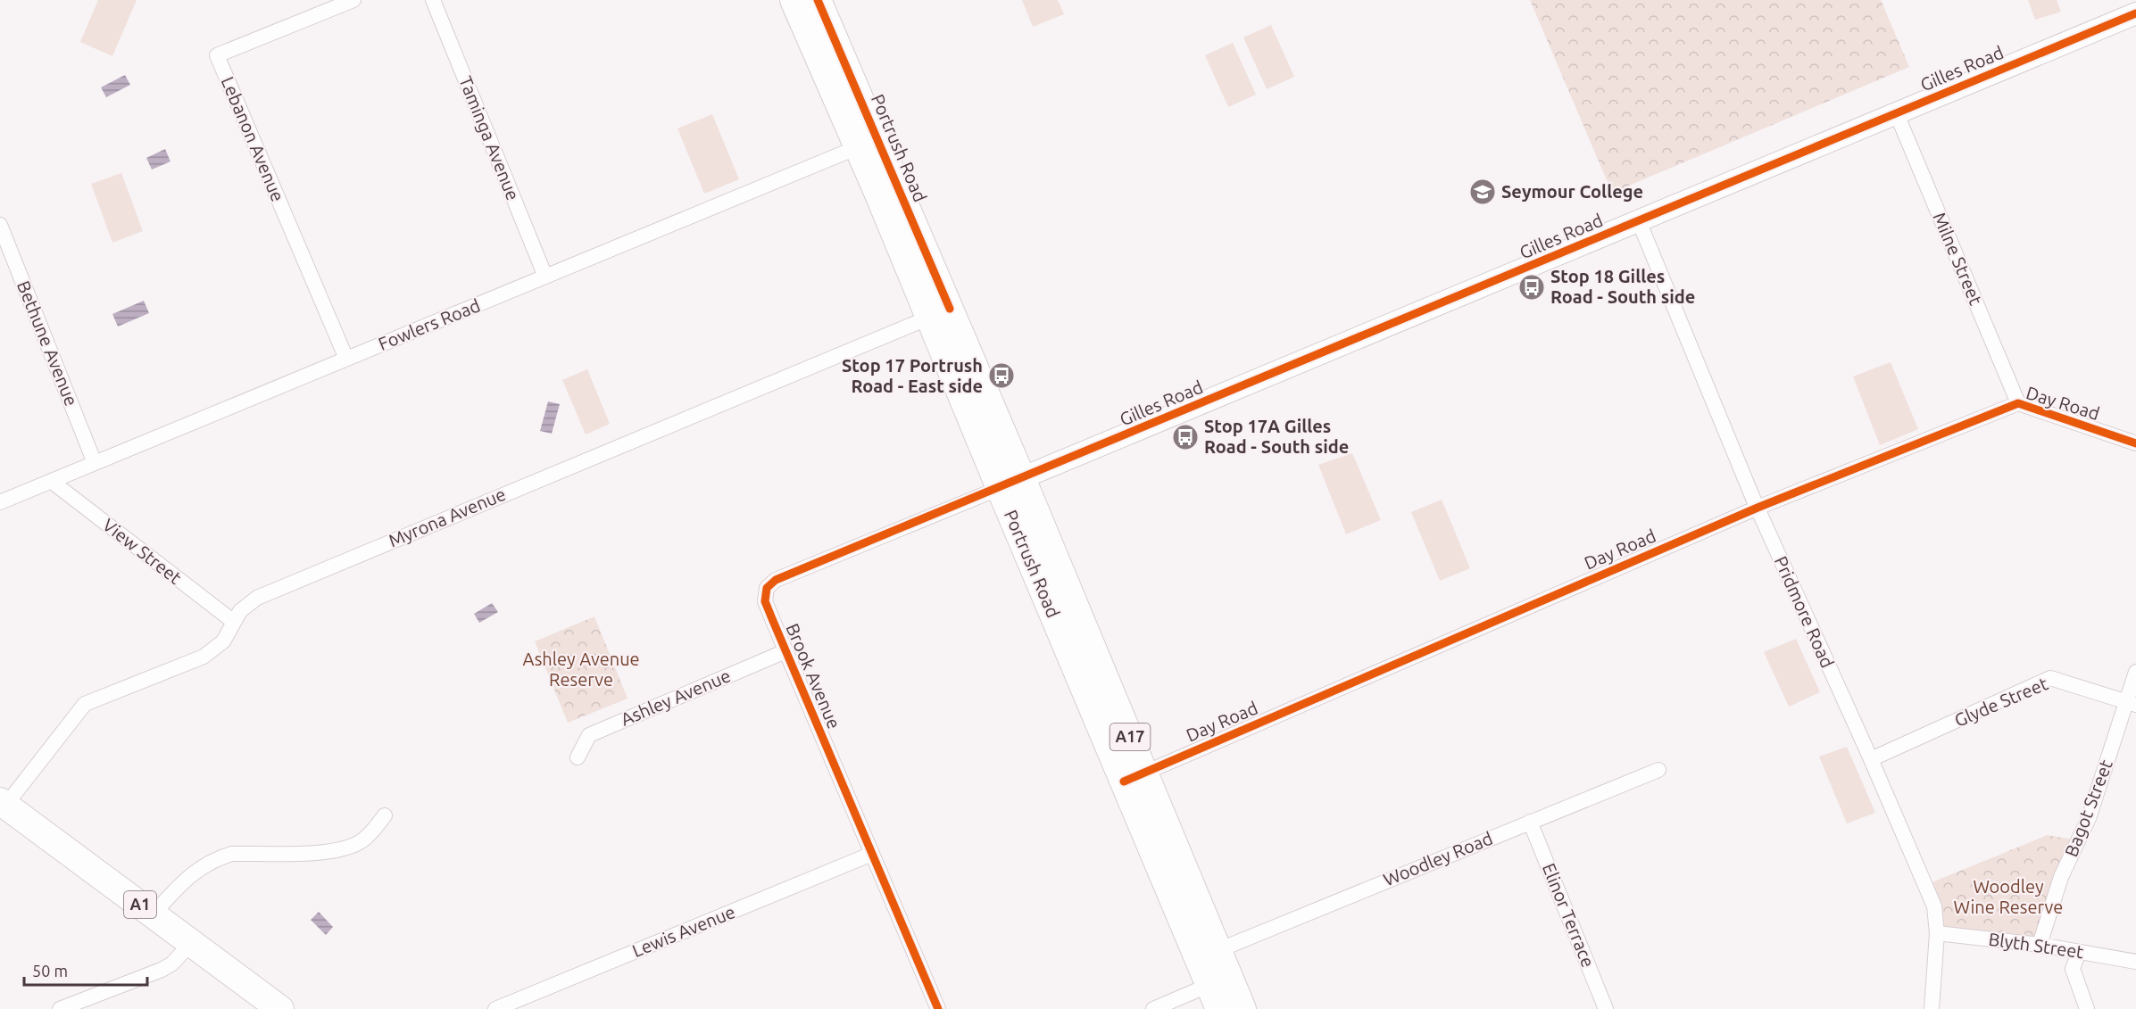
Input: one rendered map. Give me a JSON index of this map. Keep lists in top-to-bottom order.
{
  "streets": {
    "highway": ["Portrush Road", "A17", "A1"],
    "street": [
      "Gilles Road",
      "Taminga Avenue",
      "Lebanon Avenue",
      "Milne Street",
      "Fowlers Road",
      "Bethune Avenue",
      "Day Road",
      "Myrona Avenue",
      "View Street",
      "Pridmore Road",
      "Brook Avenue",
      "Ashley Avenue",
      "Glyde Street",
      "Bagot Street",
      "Woodley Road",
      "Elinor Terrace",
      "Lewis Avenue",
      "Blyth Street"
    ]
  },
  "crossings": [
    ["Gilles Road", "Portrush Road"],
    ["Gilles Road", "Milne Street"],
    ["Gilles Road", "Pridmore Road"],
    ["Gilles Road", "Brook Avenue"],
    ["Taminga Avenue", "Fowlers Road"],
    ["Lebanon Avenue", "Fowlers Road"],
    ["Portrush Road", "Fowlers Road"],
    ["Portrush Road", "Day Road"],
    ["Portrush Road", "Myrona Avenue"],
    ["Portrush Road", "Brook Avenue"],
    ["Portrush Road", "Woodley Road"],
    ["Milne Street", "Day Road"],
    ["Fowlers Road", "Bethune Avenue"],
    ["Fowlers Road", "View Street"],
    ["Day Road", "Pridmore Road"],
    ["Myrona Avenue", "View Street"],
    ["Myrona Avenue", "A1"],
    ["Pridmore Road", "Glyde Street"],
    ["Pridmore Road", "Blyth Street"],
    ["Brook Avenue", "Ashley Avenue"],
    ["Brook Avenue", "Lewis Avenue"],
    ["Glyde Street", "Bagot Street"],
    ["Bagot Street", "Blyth Street"],
    ["Woodley Road", "Elinor Terrace"]
  ],
  "parks": ["Ashley Avenue Reserve", "Woodley Wine Reserve"],
  "places": {
    "school or university": ["Seymour College"],
    "bus stop": ["Stop 18 Gilles Road - South side", "Stop 17 Portrush Road - East side", "Stop 17A Gilles Road - South side"]
  },
  "scale_bar": "50 m"
}
